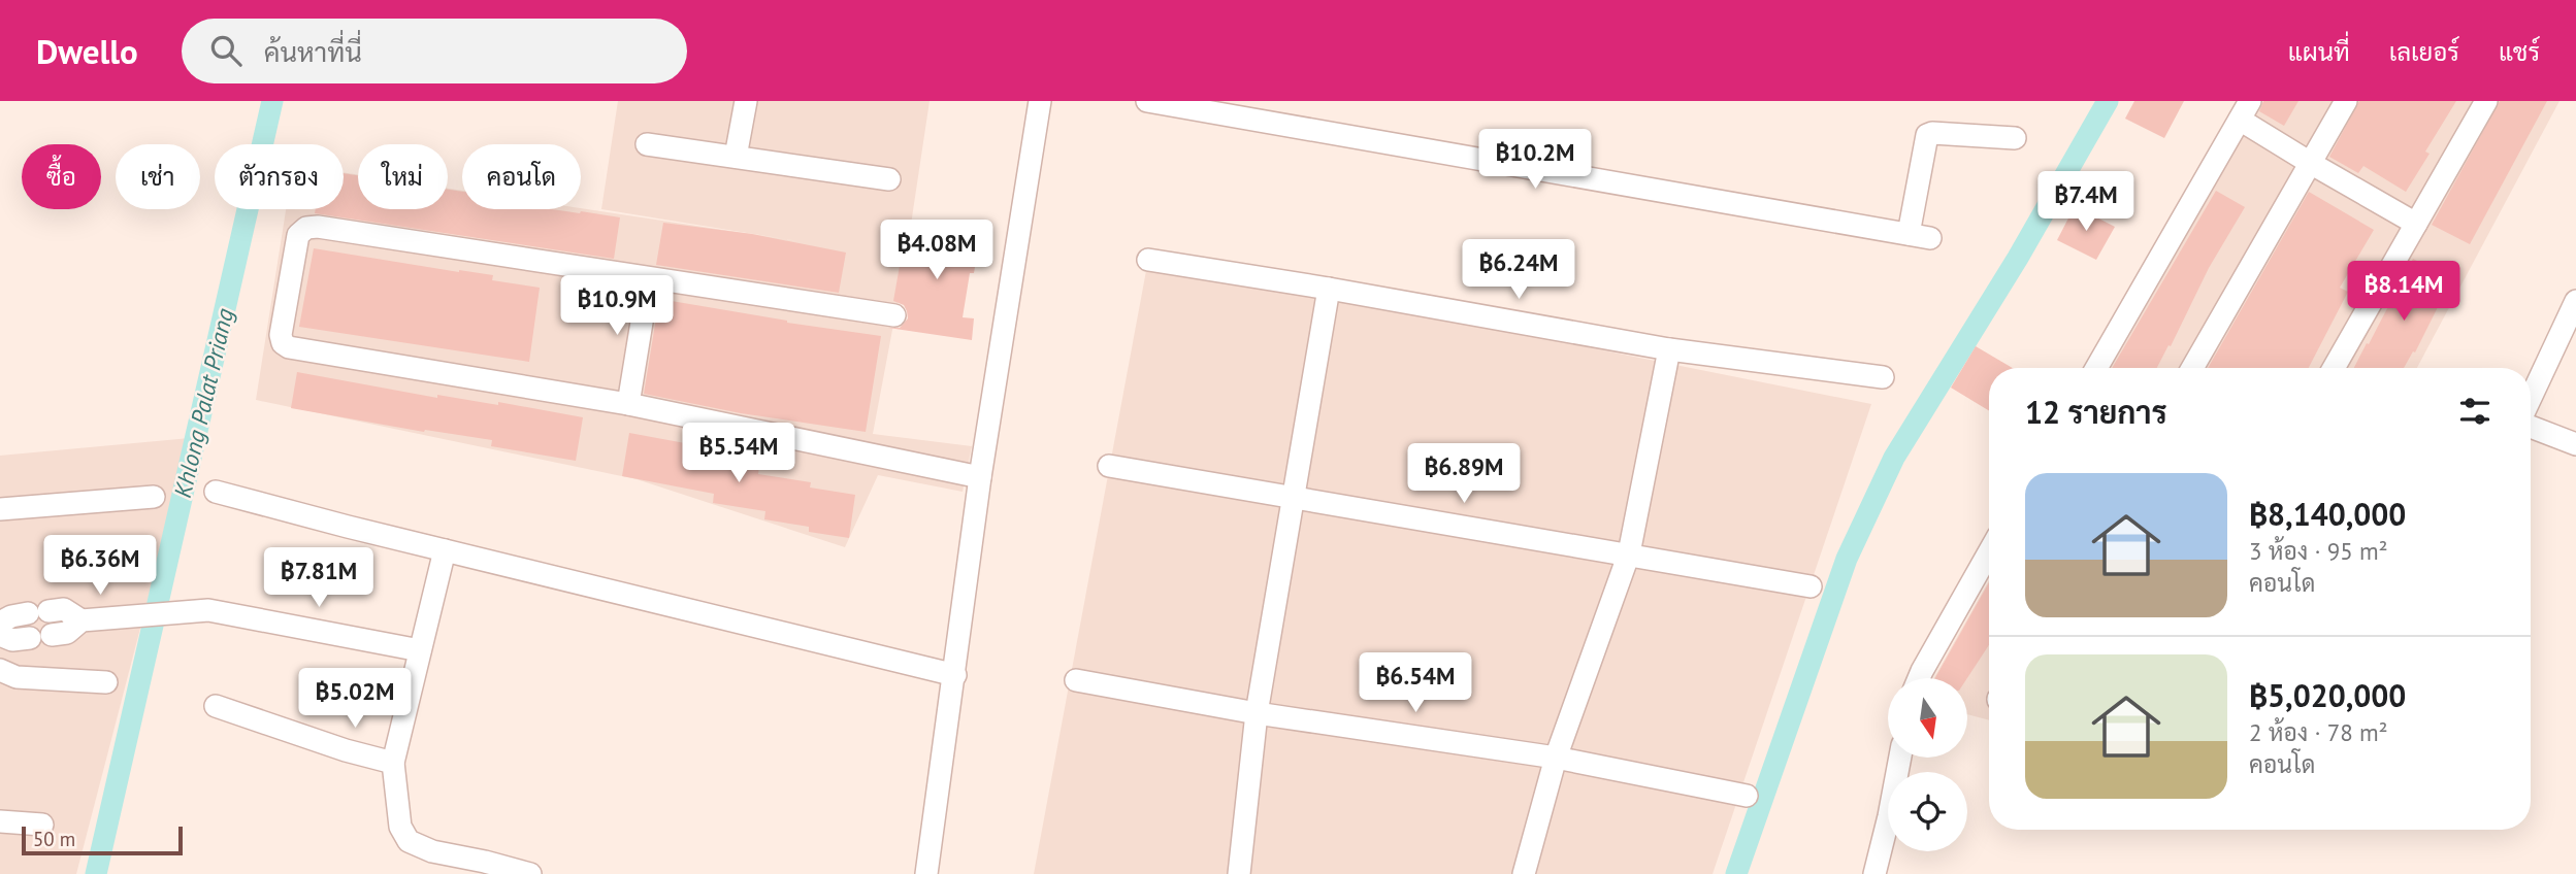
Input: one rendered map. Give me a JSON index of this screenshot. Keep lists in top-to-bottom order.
{
  "water": ["Khlong Palat Priang"],
  "scale_bar": "50 m",
  "north": "bottom",
  "page": {
    "header": "Dwello",
    "search": "ค้นหาที่นี่",
    "nav": ["แผนที่", "เลเยอร์", "แชร์"],
    "price": [
      "฿10.2M",
      "฿7.4M",
      "฿4.08M",
      "฿6.24M",
      "฿8.14M",
      "฿10.9M",
      "฿5.54M",
      "฿6.89M",
      "฿6.36M",
      "฿7.81M",
      "฿6.54M",
      "฿5.02M"
    ],
    "chip": [
      "ซื้อ",
      "เช่า",
      "ตัวกรอง",
      "ใหม่",
      "คอนโด"
    ],
    "heading": "12 รายการ",
    "list": [
      {
        "name": "฿8,140,000",
        "note": "3 ห้อง · 95 m² · คอนโด"
      },
      {
        "name": "฿5,020,000",
        "note": "2 ห้อง · 78 m² · คอนโด"
      }
    ],
    "scale": "50 m"
  }
}
